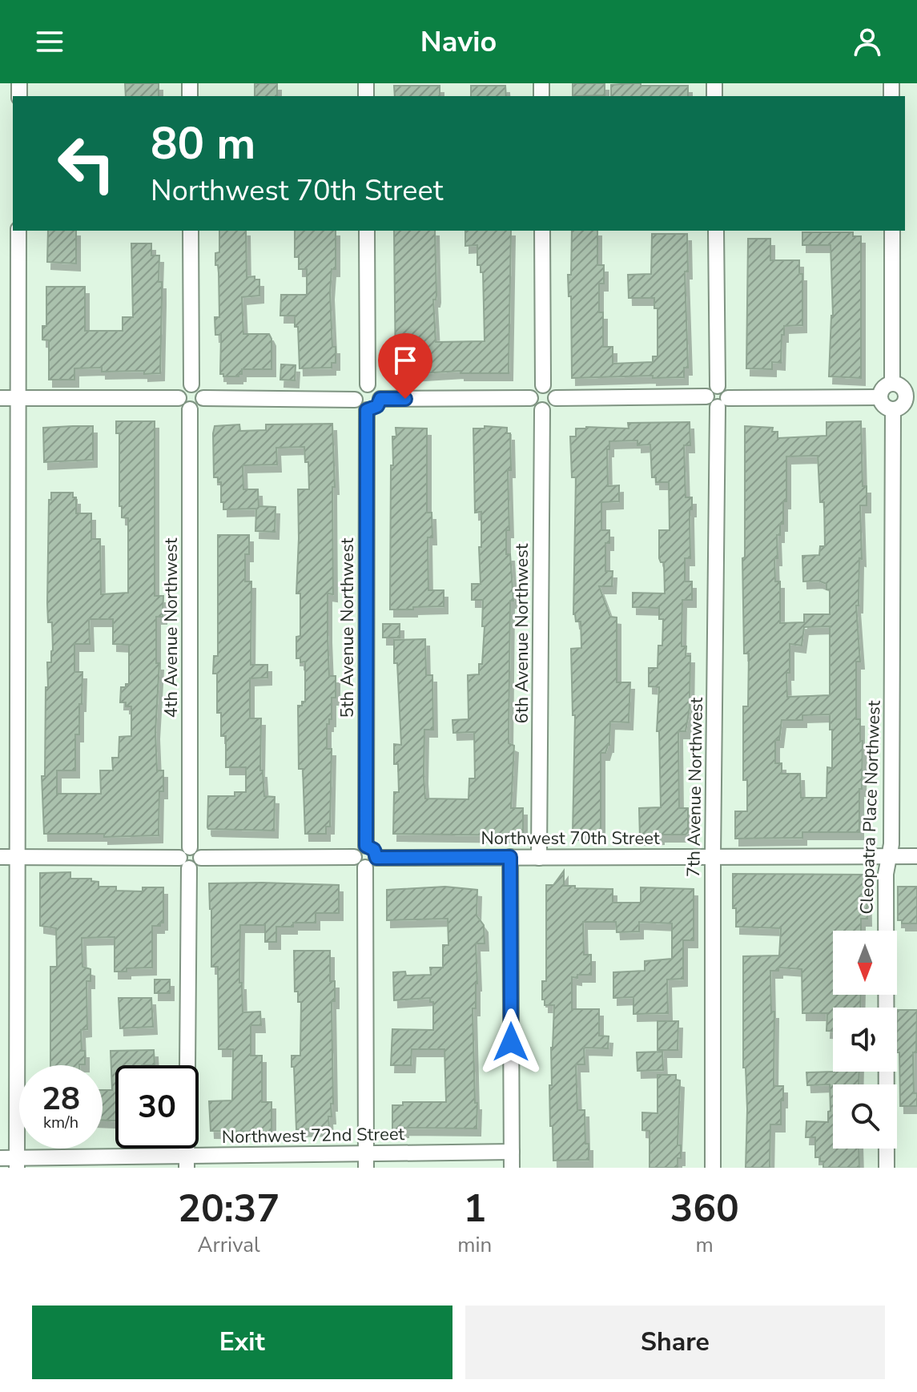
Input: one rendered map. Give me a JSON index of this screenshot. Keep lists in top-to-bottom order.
{
  "streets": {
    "street": [
      "4th Avenue Northwest",
      "5th Avenue Northwest",
      "6th Avenue Northwest",
      "7th Avenue Northwest",
      "Cleopatra Place Northwest",
      "Northwest 70th Street",
      "Northwest 72nd Street"
    ]
  },
  "crossings": [
    ["4th Avenue Northwest", "Northwest 72nd Street"],
    ["5th Avenue Northwest", "Northwest 70th Street"],
    ["6th Avenue Northwest", "Northwest 70th Street"],
    ["7th Avenue Northwest", "Northwest 70th Street"],
    ["Cleopatra Place Northwest", "Northwest 70th Street"]
  ],
  "north": "bottom",
  "page": {
    "header": "Navio",
    "turn": ["80 m", "Northwest 70th Street"],
    "speed": "28 km/h",
    "limit": "30",
    "eta": [
      "20:37",
      "Arrival",
      "1",
      "min",
      "360",
      "m"
    ],
    "buttons": ["Exit", "Share"]
  }
}
